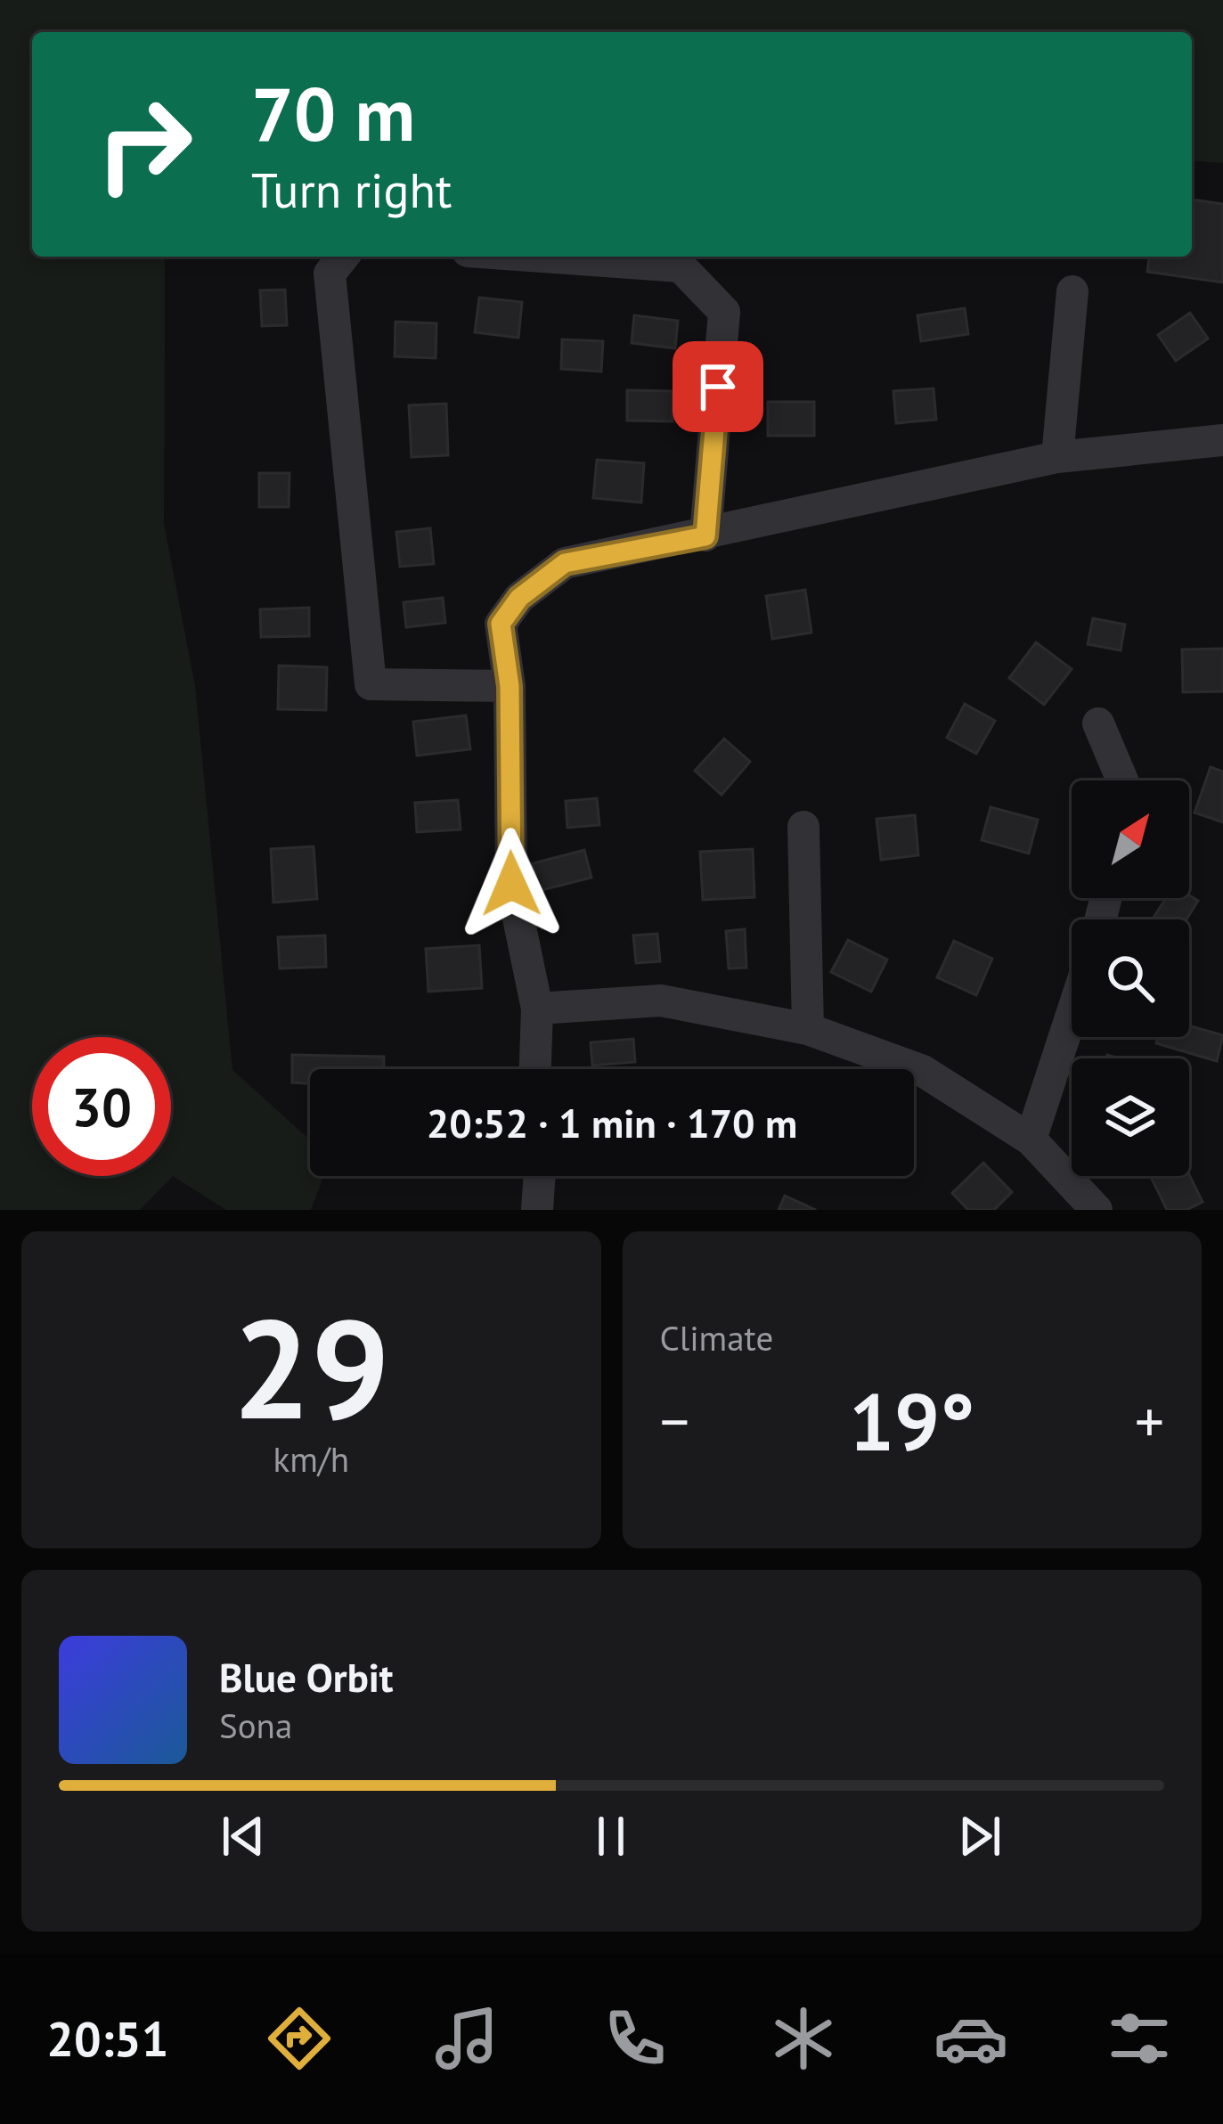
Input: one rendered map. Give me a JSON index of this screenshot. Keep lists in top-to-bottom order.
{
  "north": "top right",
  "page": {
    "turn": ["70 m", "Turn right"],
    "limit": "30",
    "trip": "20:52 · 1 min · 170 m",
    "tile": [
      ["29", "km/h"],
      "Climate"
    ],
    "heat": ["−", "19°", "+"],
    "song": ["Blue Orbit", "Sona"],
    "tabs": "20:51"
  }
}
